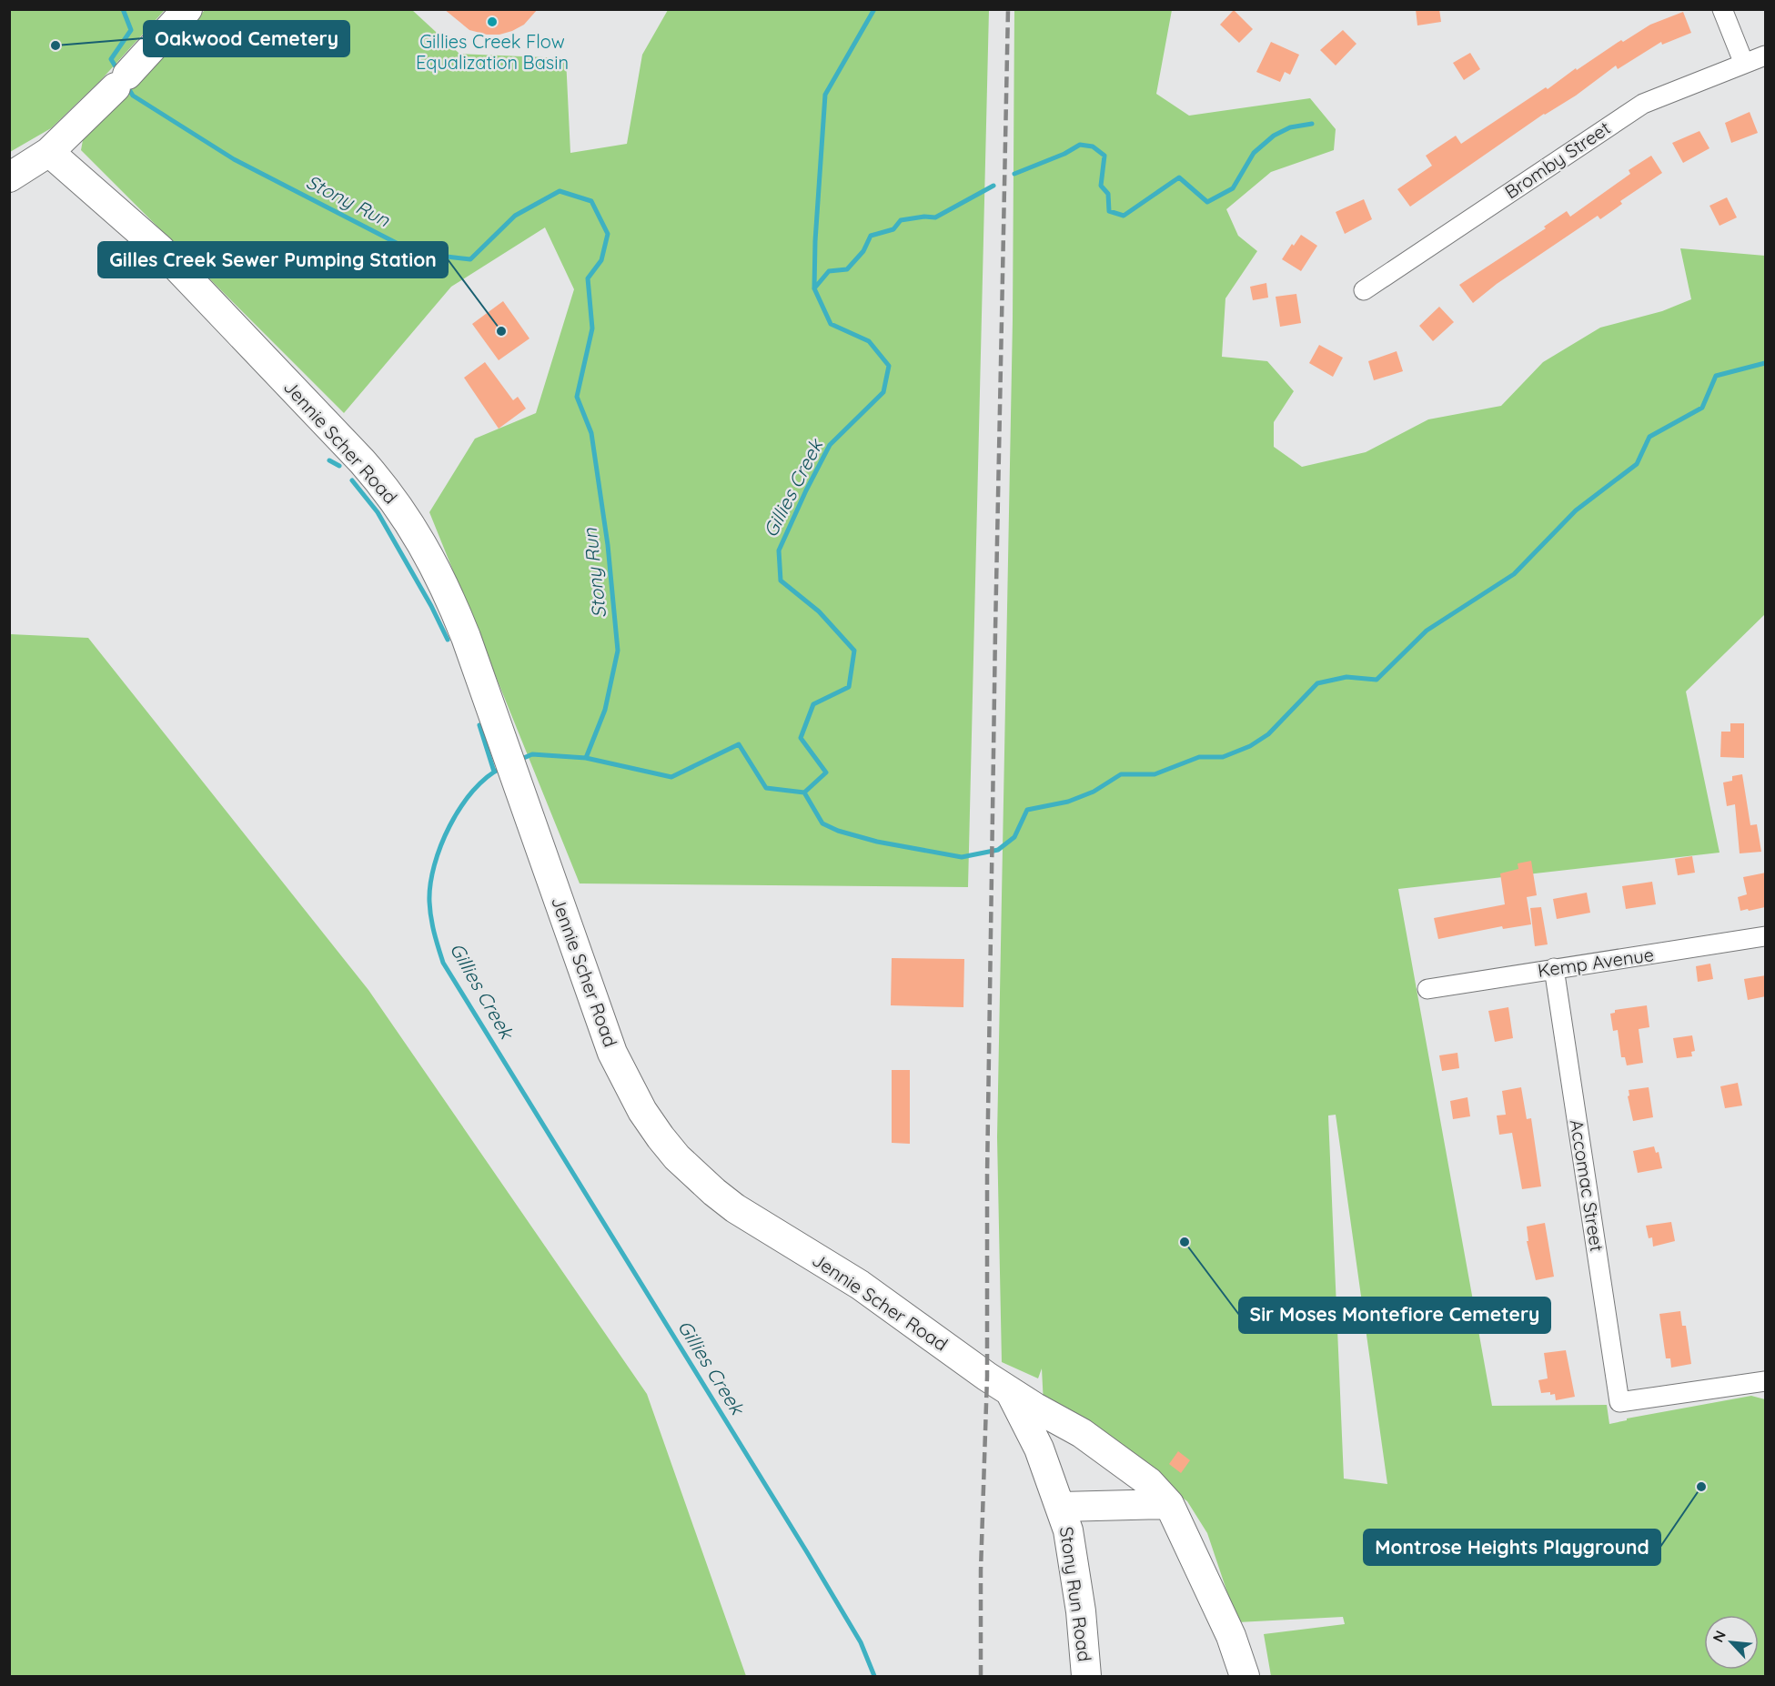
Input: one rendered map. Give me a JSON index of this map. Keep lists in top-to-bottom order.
{
  "streets": {
    "street": [
      "Bromby Street",
      "Jennie Scher Road",
      "Kemp Avenue",
      "Accomac Street",
      "Stony Run Road"
    ]
  },
  "crossings": [
    ["Jennie Scher Road", "Stony Run Road"],
    ["Kemp Avenue", "Accomac Street"]
  ],
  "water": ["Stony Run", "Gillies Creek"],
  "places": [
    "Gillies Creek Flow Equalization Basin",
    "Oakwood Cemetery",
    "Gilles Creek Sewer Pumping Station",
    "Sir Moses Montefiore Cemetery",
    "Montrose Heights Playground"
  ],
  "north": "top left"
}
